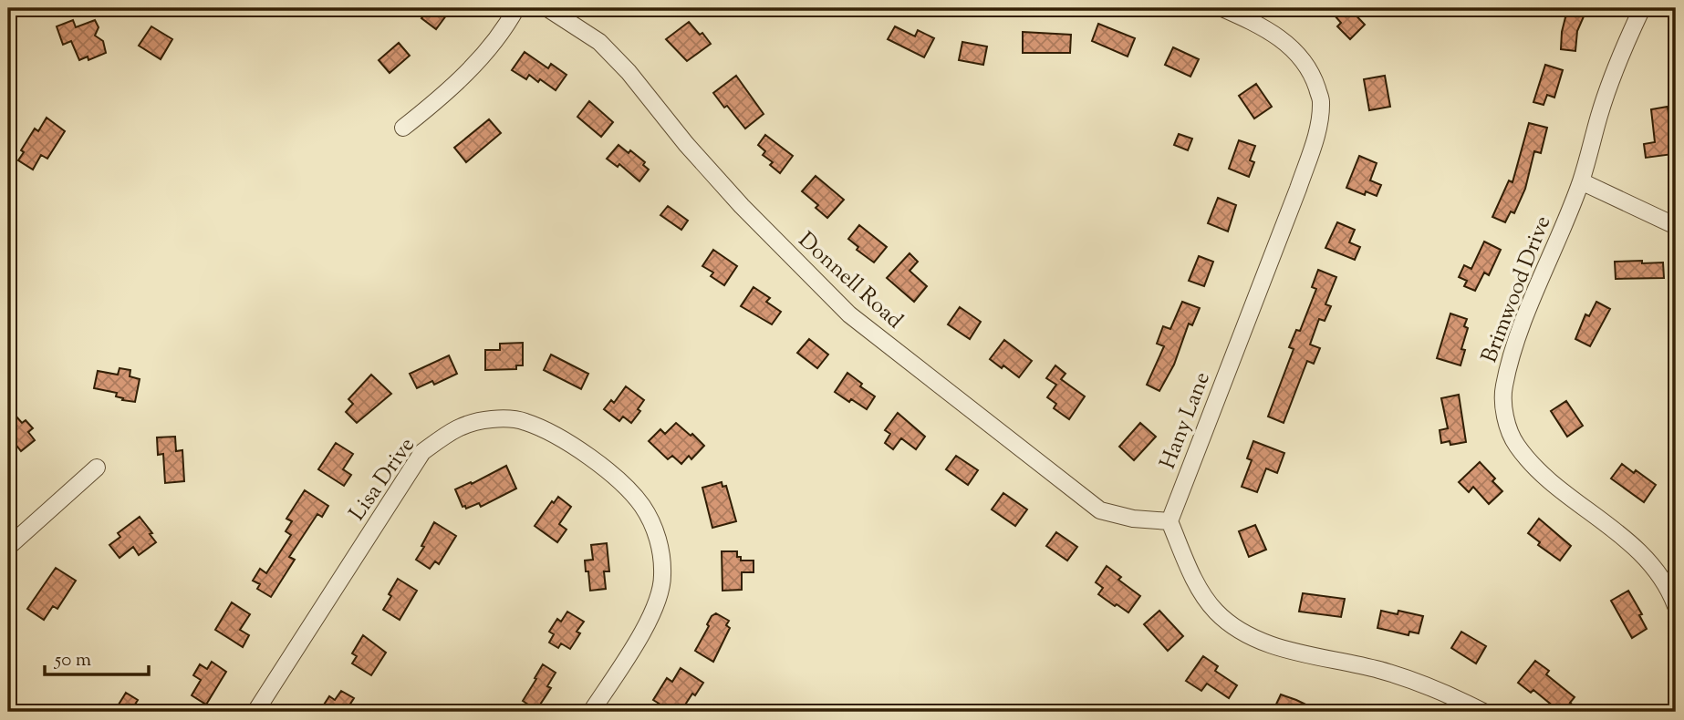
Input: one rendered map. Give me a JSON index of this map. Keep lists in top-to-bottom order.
{
  "streets": {
    "street": [
      "Donnell Road",
      "Brimwood Drive",
      "Hany Lane",
      "Lisa Drive"
    ]
  },
  "crossings": [
    ["Donnell Road", "Hany Lane"]
  ],
  "scale_bar": "50 m"
}
